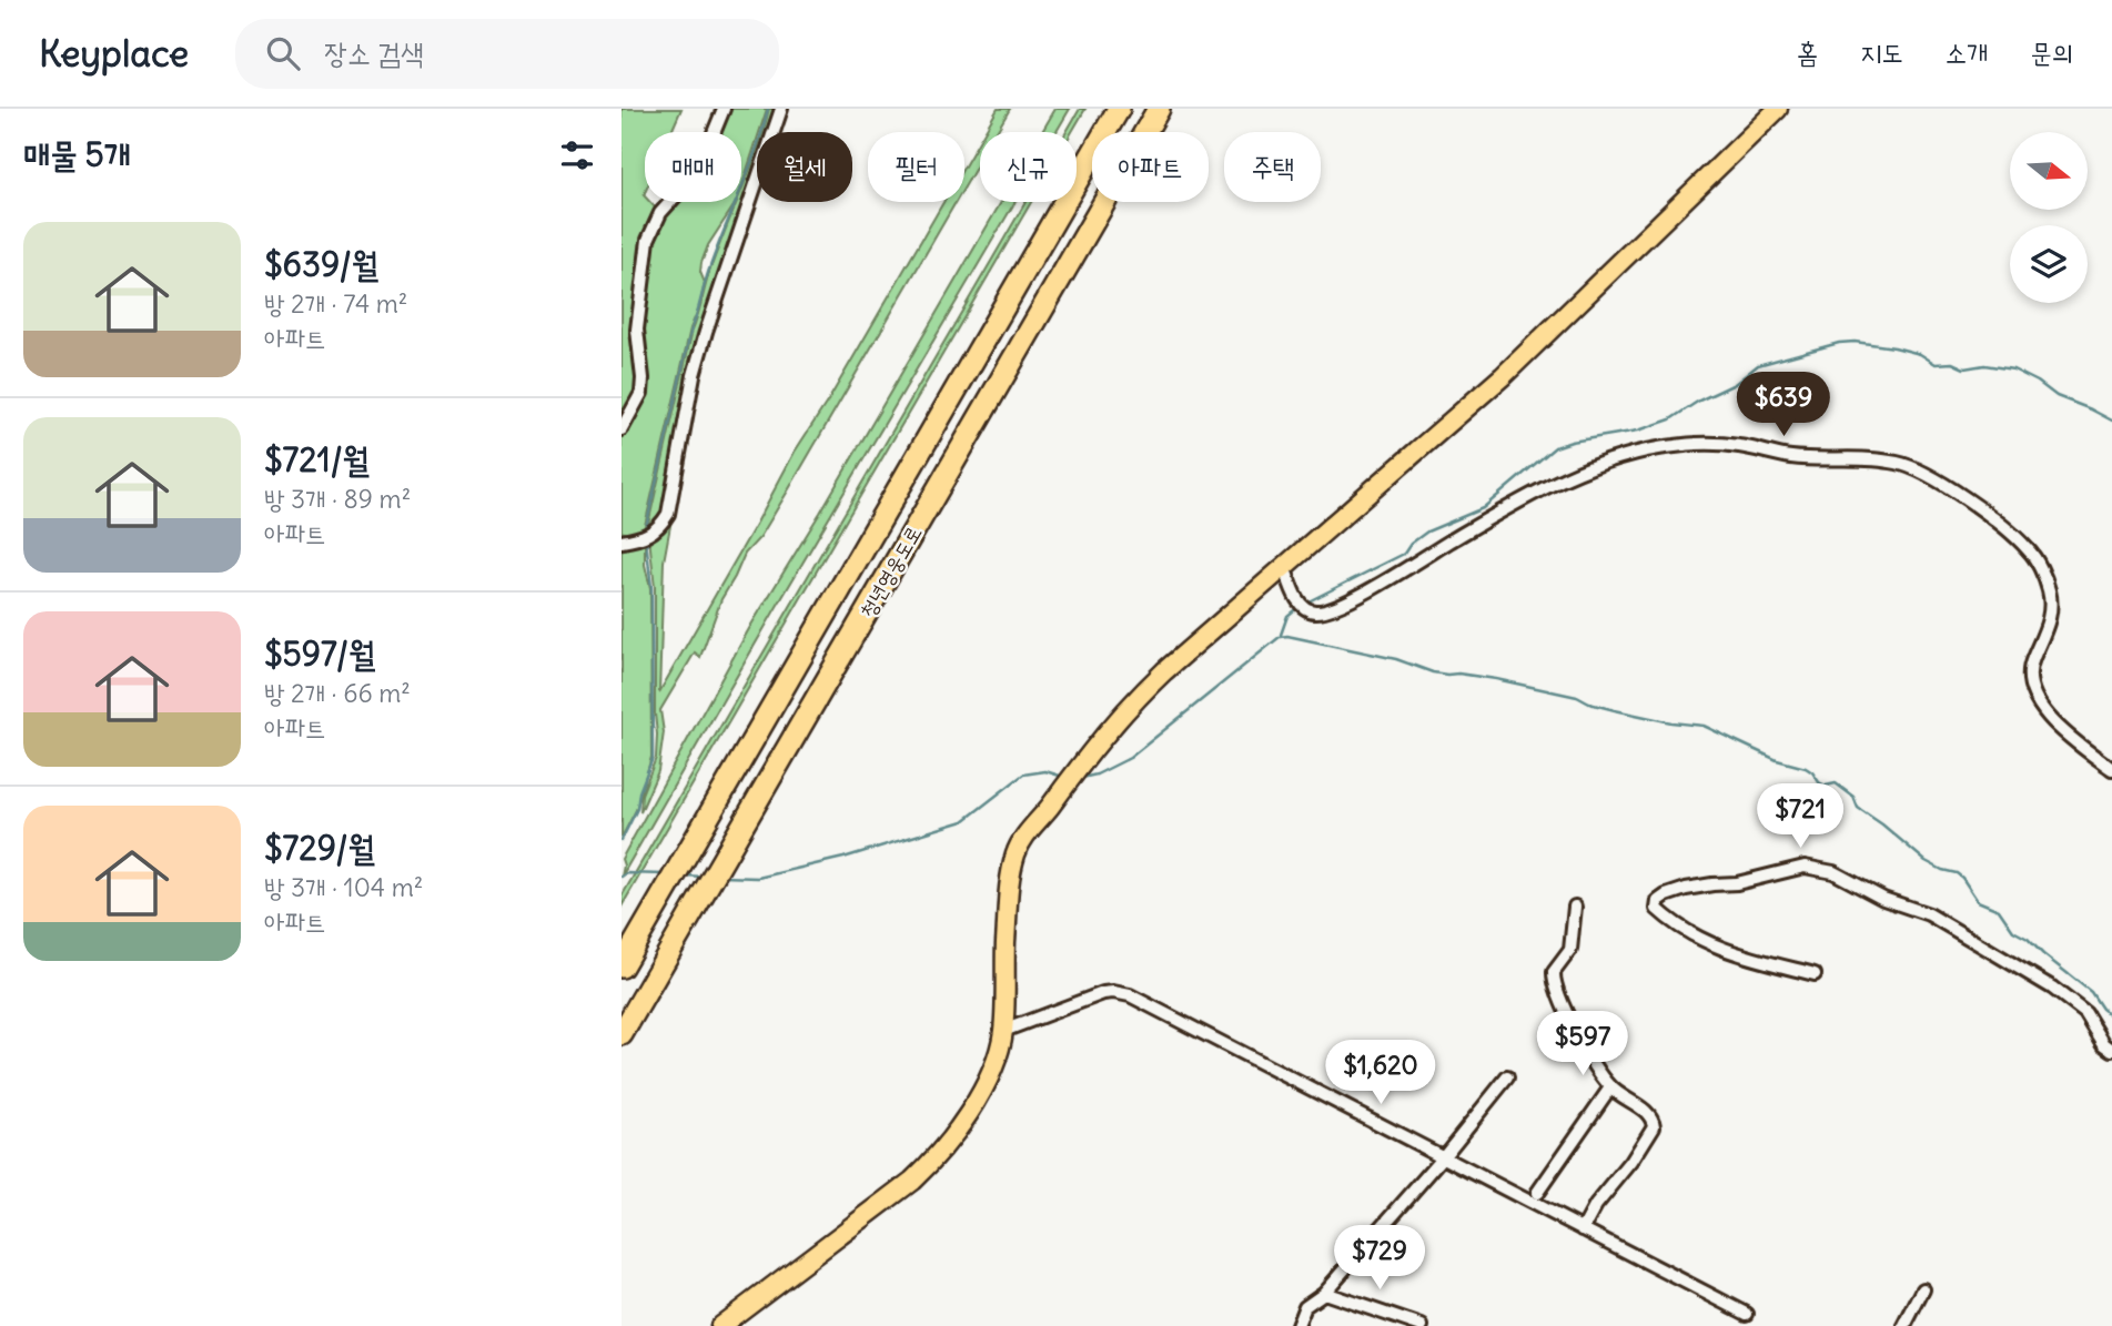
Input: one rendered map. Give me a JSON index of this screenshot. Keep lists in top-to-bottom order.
{
  "streets": {
    "highway": ["청년영웅도로"]
  },
  "north": "right",
  "page": {
    "header": "Keyplace",
    "search": "장소 검색",
    "nav": [
      "홈",
      "지도",
      "소개",
      "문의"
    ],
    "heading": "매물 5개",
    "chip": [
      "매매",
      "월세",
      "필터",
      "신규",
      "아파트",
      "주택"
    ],
    "list": [
      {
        "name": "$639/월",
        "note": "방 2개 · 74 m² · 아파트"
      },
      {
        "name": "$721/월",
        "note": "방 3개 · 89 m² · 아파트"
      },
      {
        "name": "$597/월",
        "note": "방 2개 · 66 m² · 아파트"
      },
      {
        "name": "$729/월",
        "note": "방 3개 · 104 m² · 아파트"
      }
    ],
    "price": [
      "$639",
      "$721",
      "$597",
      "$1,620",
      "$729"
    ]
  }
}
